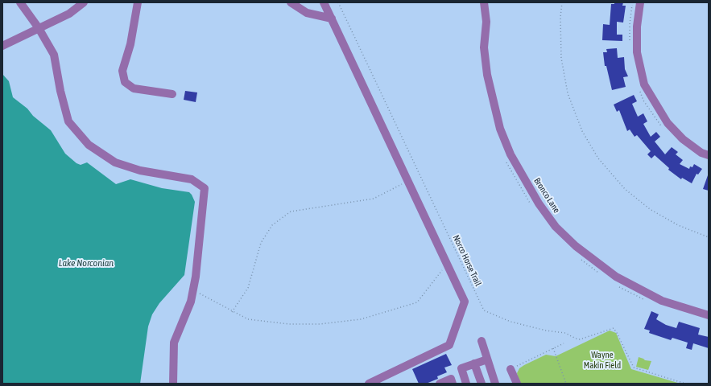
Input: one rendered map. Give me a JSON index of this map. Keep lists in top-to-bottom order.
{
  "streets": {
    "street": ["Bronco Lane"],
    "path": ["Norco Horse Trail"]
  },
  "water": ["Lake Norconian"],
  "parks": ["Wayne Makin Field"]
}
